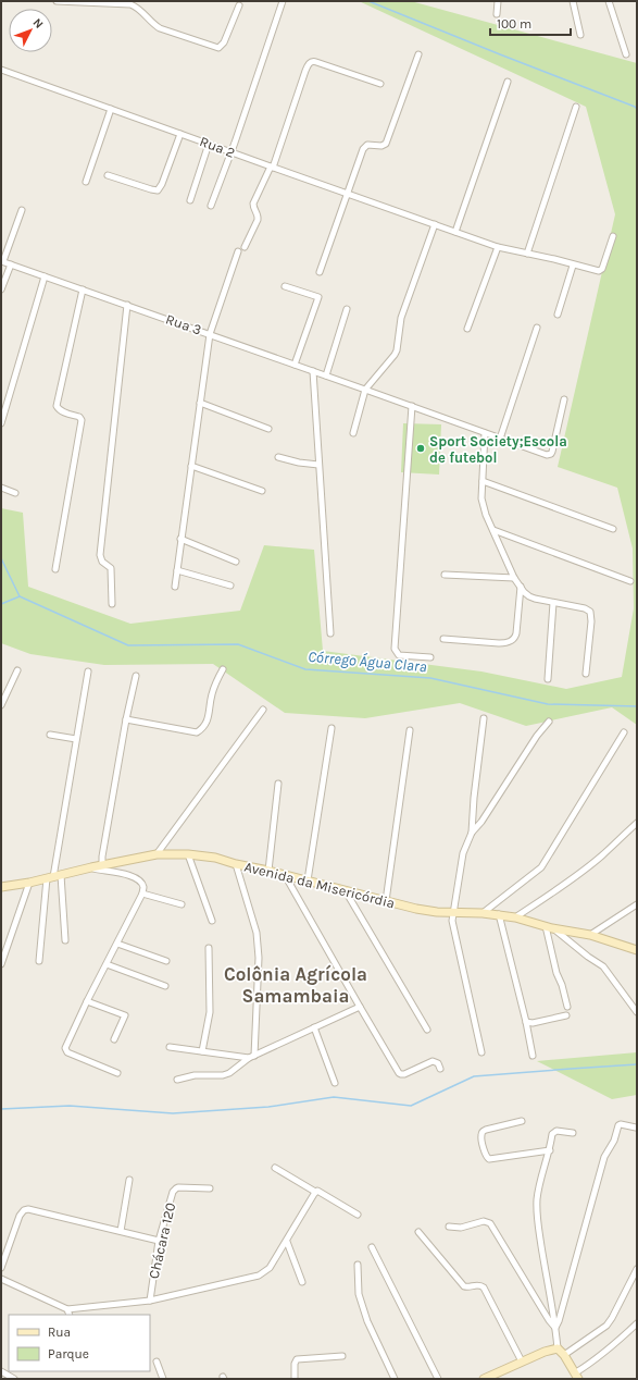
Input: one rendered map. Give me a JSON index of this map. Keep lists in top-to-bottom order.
{
  "streets": {
    "street": [
      "Rua 2",
      "Rua 3",
      "Avenida da Misericórdia",
      "Chácara 120"
    ]
  },
  "districts": ["Colônia Agrícola Samambaia"],
  "water": ["Córrego Água Clara"],
  "places": ["Sport Society;Escola de futebol"],
  "legend": ["Rua", "Parque"],
  "scale_bar": "100 m",
  "north": "top right"
}
